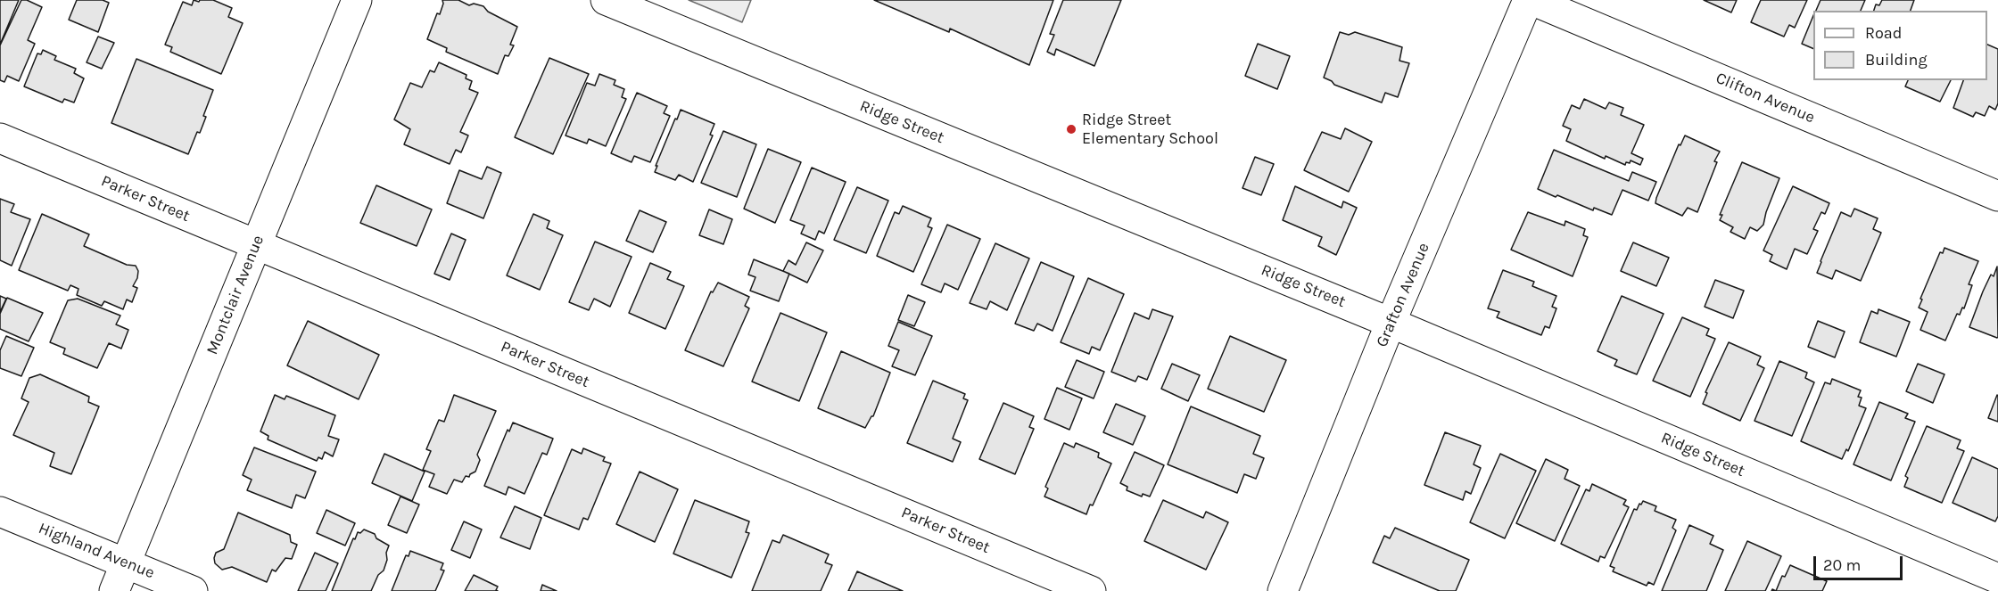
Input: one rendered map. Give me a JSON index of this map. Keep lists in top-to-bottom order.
{
  "streets": {
    "street": [
      "Clifton Avenue",
      "Ridge Street",
      "Parker Street",
      "Montclair Avenue",
      "Grafton Avenue",
      "Highland Avenue"
    ]
  },
  "crossings": [
    ["Ridge Street", "Grafton Avenue"],
    ["Parker Street", "Montclair Avenue"],
    ["Montclair Avenue", "Highland Avenue"]
  ],
  "places": ["Ridge Street Elementary School"],
  "legend": ["Road", "Building"],
  "scale_bar": "20 m"
}
